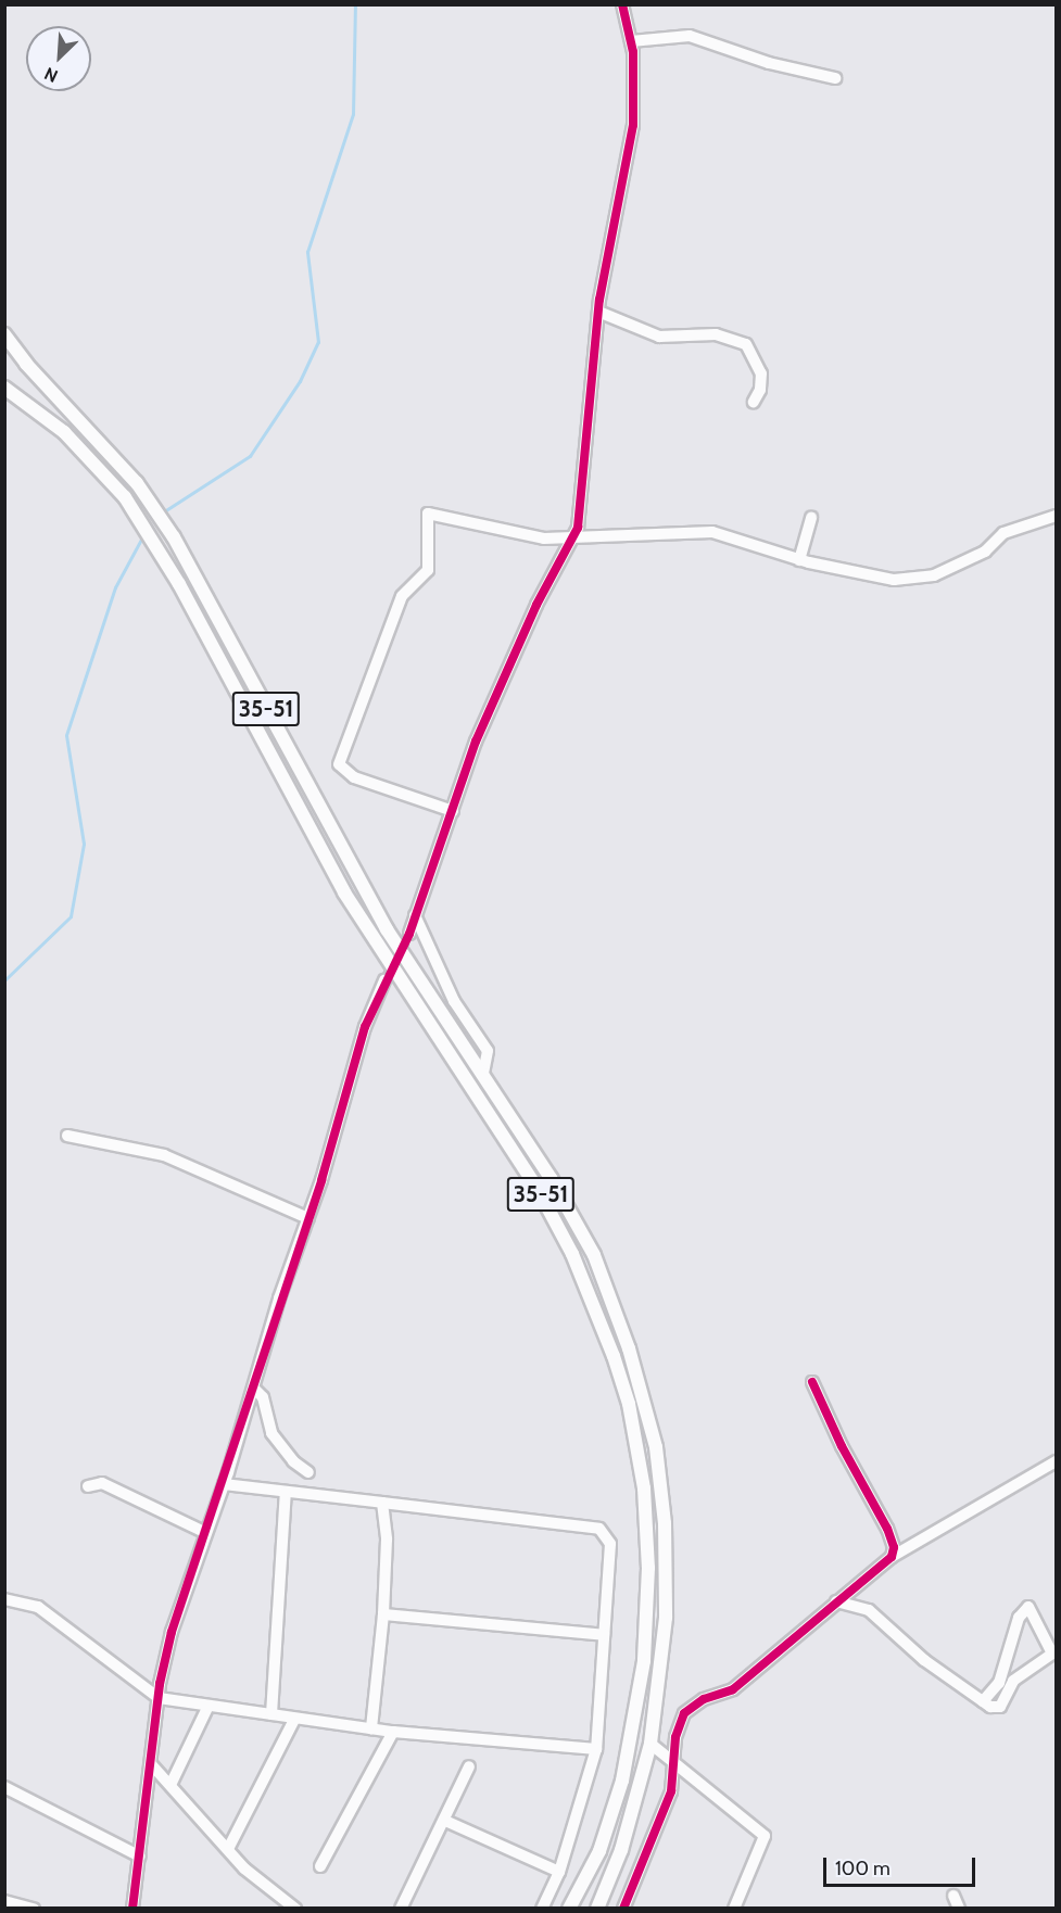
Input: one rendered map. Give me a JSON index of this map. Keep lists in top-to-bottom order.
{
  "streets": {
    "main road": ["35-51"]
  },
  "scale_bar": "100 m",
  "north": "bottom left"
}
